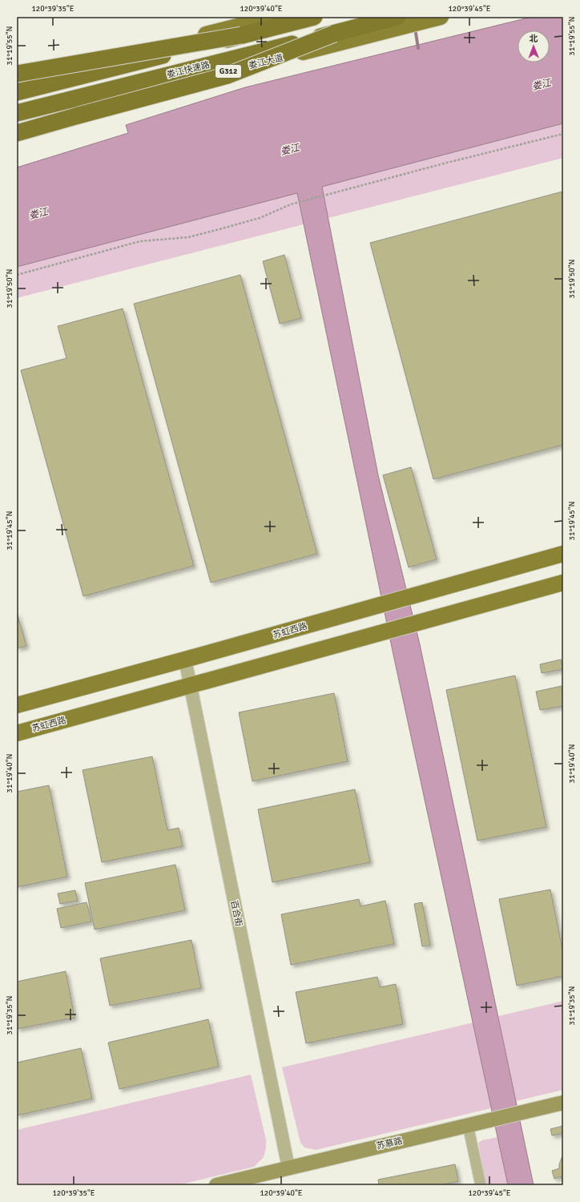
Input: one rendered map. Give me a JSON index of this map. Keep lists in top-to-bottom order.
{
  "streets": {
    "highway": ["娄江快速路"],
    "main road": [
      "娄江大道",
      "G312",
      "苏虹西路",
      "苏慕路"
    ],
    "street": ["百合街"]
  },
  "crossings": [
    ["苏虹西路", "百合街"],
    ["百合街", "苏慕路"]
  ],
  "water": ["娄江"],
  "north": "top",
  "coordinates": [
    "120°39'35\"E",
    "120°39'40\"E",
    "120°39'45\"E",
    "31°19'55\"N",
    "31°19'50\"N",
    "31°19'45\"N",
    "31°19'40\"N",
    "31°19'35\"N"
  ]
}
